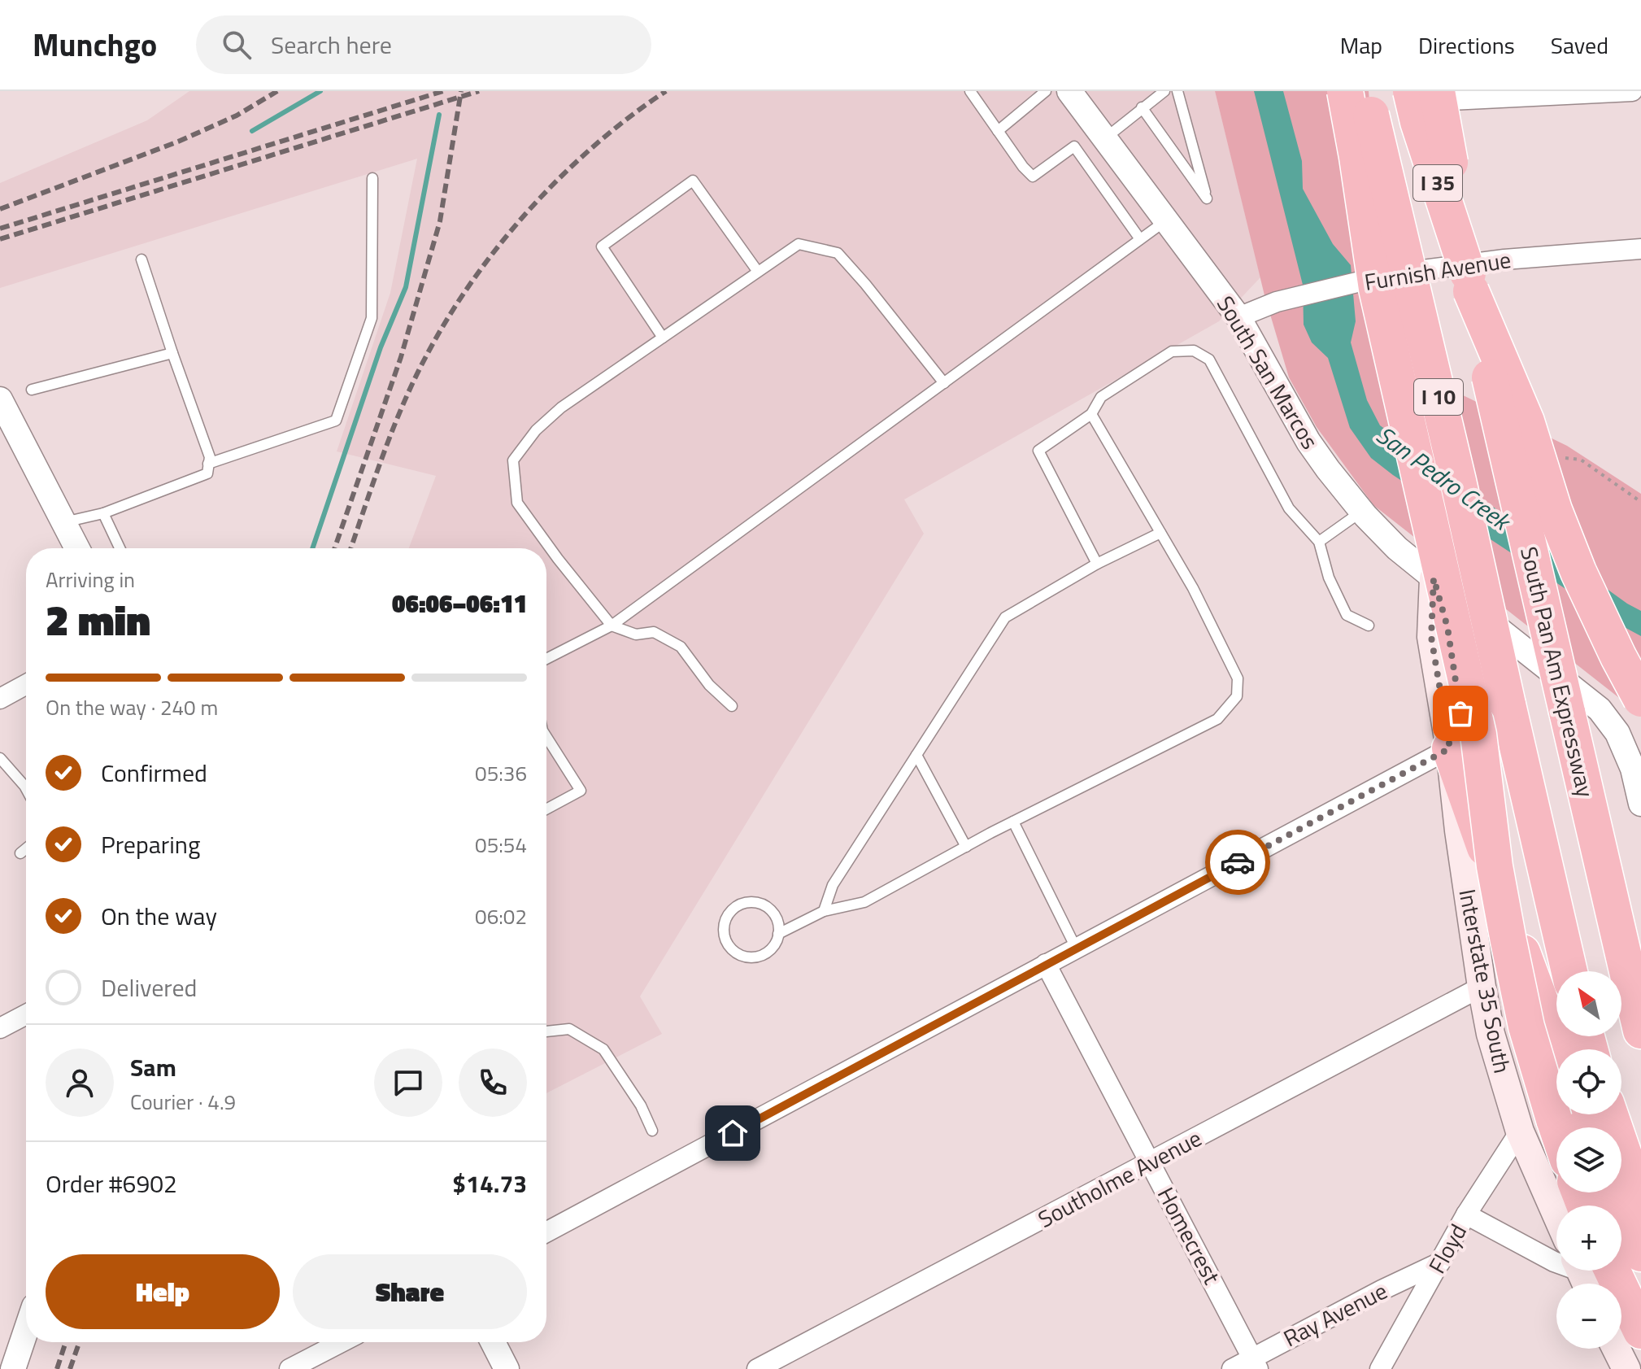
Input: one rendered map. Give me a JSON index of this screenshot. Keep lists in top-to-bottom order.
{
  "streets": {
    "highway": ["I 35", "I 10", "South Pan Am Expressway"],
    "main road": ["Interstate 35 South"],
    "street": [
      "Furnish Avenue",
      "South San Marcos",
      "Southolme Avenue",
      "Homecrest",
      "Floyd",
      "Ray Avenue"
    ]
  },
  "crossings": [
    ["Furnish Avenue", "South San Marcos"],
    ["South San Marcos", "Interstate 35 South"],
    ["Interstate 35 South", "Southolme Avenue"],
    ["Interstate 35 South", "Floyd"],
    ["Southolme Avenue", "Homecrest"],
    ["Homecrest", "Ray Avenue"],
    ["Floyd", "Ray Avenue"]
  ],
  "water": ["San Pedro Creek"],
  "north": "top left",
  "page": {
    "header": "Munchgo",
    "search": "Search here",
    "nav": ["Map", "Directions", "Saved"],
    "heading": ["2 min", "Arriving in", "06:06–06:11"],
    "panel": [
      "Sam",
      "Courier · 4.9",
      "Order #6902",
      "$14.73"
    ],
    "bar": "On the way · 240 m",
    "list": [
      ["Confirmed", "05:36"],
      ["Preparing", "05:54"],
      ["On the way", "06:02"],
      "Delivered"
    ],
    "map_buttons": ["+", "−"],
    "buttons": ["Help", "Share"]
  }
}
